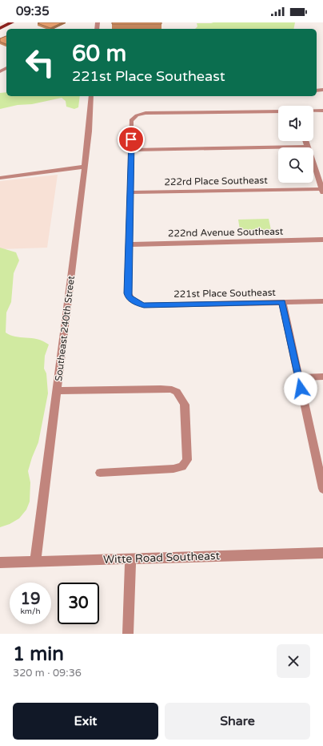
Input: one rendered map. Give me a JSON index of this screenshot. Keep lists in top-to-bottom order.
{
  "streets": {
    "street": [
      "222rd Place Southeast",
      "222nd Avenue Southeast",
      "221st Place Southeast",
      "Southeast 240th Street",
      "Witte Road Southeast"
    ]
  },
  "crossings": [
    ["222nd Avenue Southeast", "221st Place Southeast"],
    ["Southeast 240th Street", "Witte Road Southeast"]
  ],
  "page": {
    "status": "09:35",
    "turn": ["60 m", "221st Place Southeast"],
    "speed": "19 km/h",
    "limit": "30",
    "heading": ["1 min", "320 m · 09:36"],
    "buttons": ["Exit", "Share"]
  }
}
